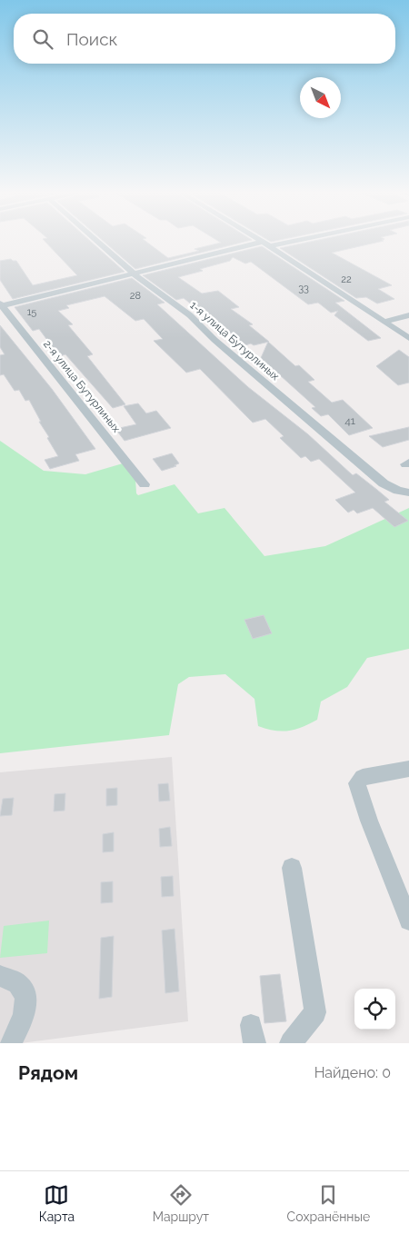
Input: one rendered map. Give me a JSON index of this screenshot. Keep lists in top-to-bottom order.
{
  "streets": {
    "street": ["1-я улица Бутурлиных", "2-я улица Бутурлиных"]
  },
  "house_numbers": [
    "22",
    "33",
    "28",
    "15",
    "41"
  ],
  "north": "bottom right",
  "page": {
    "search": "Поиск",
    "heading": ["Рядом", "Найдено: 0"],
    "nav": ["Карта", "Маршрут", "Сохранённые"]
  }
}
